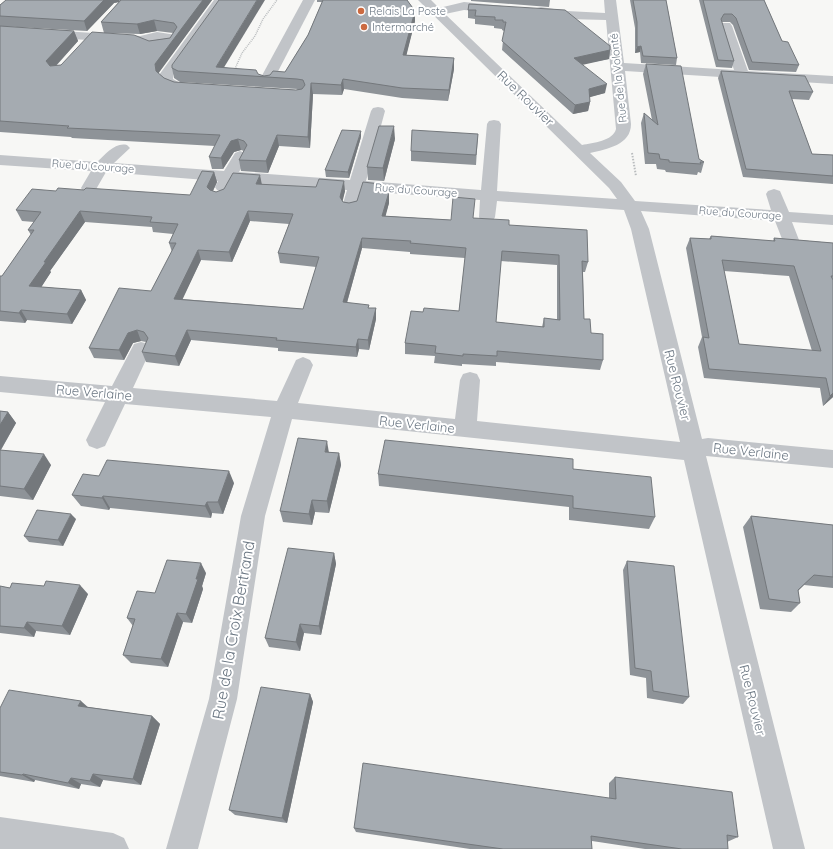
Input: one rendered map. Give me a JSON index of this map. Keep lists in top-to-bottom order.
{
  "streets": {
    "street": [
      "Rue de la Volonté",
      "Rue Rouvier",
      "Rue du Courage",
      "Rue Verlaine",
      "Rue de la Croix Bertrand"
    ]
  },
  "crossings": [
    ["Rue de la Volonté", "Rue Rouvier"],
    ["Rue Rouvier", "Rue du Courage"],
    ["Rue Rouvier", "Rue Verlaine"],
    ["Rue Verlaine", "Rue de la Croix Bertrand"]
  ],
  "places": ["Relais La Poste", "Intermarché"]
}
